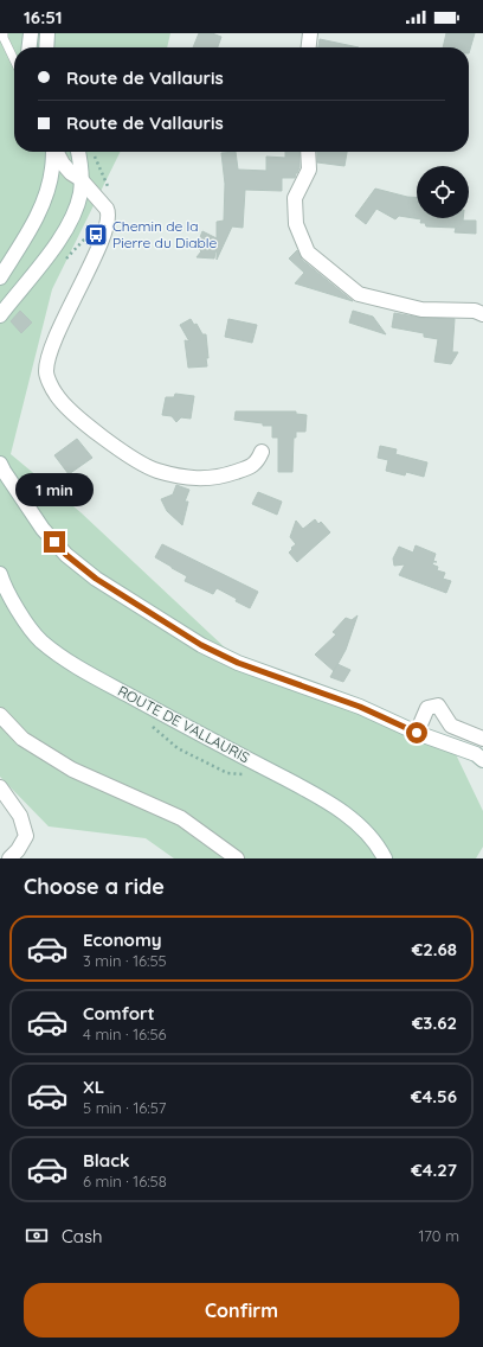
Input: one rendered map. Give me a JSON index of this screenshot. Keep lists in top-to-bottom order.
{
  "streets": {
    "main road": ["ROUTE DE VALLAURIS"]
  },
  "places": {
    "bus stop": ["Chemin de la Pierre du Diable"]
  },
  "page": {
    "status": "16:51",
    "banner": ["Route de Vallauris", "Route de Vallauris"],
    "bubble": "1 min",
    "heading": "Choose a ride",
    "list": [
      {
        "name": "Economy",
        "note": "3 min · 16:55",
        "value": "€2.68"
      },
      {
        "name": "Comfort",
        "note": "4 min · 16:56",
        "value": "€3.62"
      },
      {
        "name": "XL",
        "note": "5 min · 16:57",
        "value": "€4.56"
      },
      {
        "name": "Black",
        "note": "6 min · 16:58",
        "value": "€4.27"
      }
    ],
    "pay": ["Cash", "170 m"],
    "buttons": "Confirm"
  }
}
